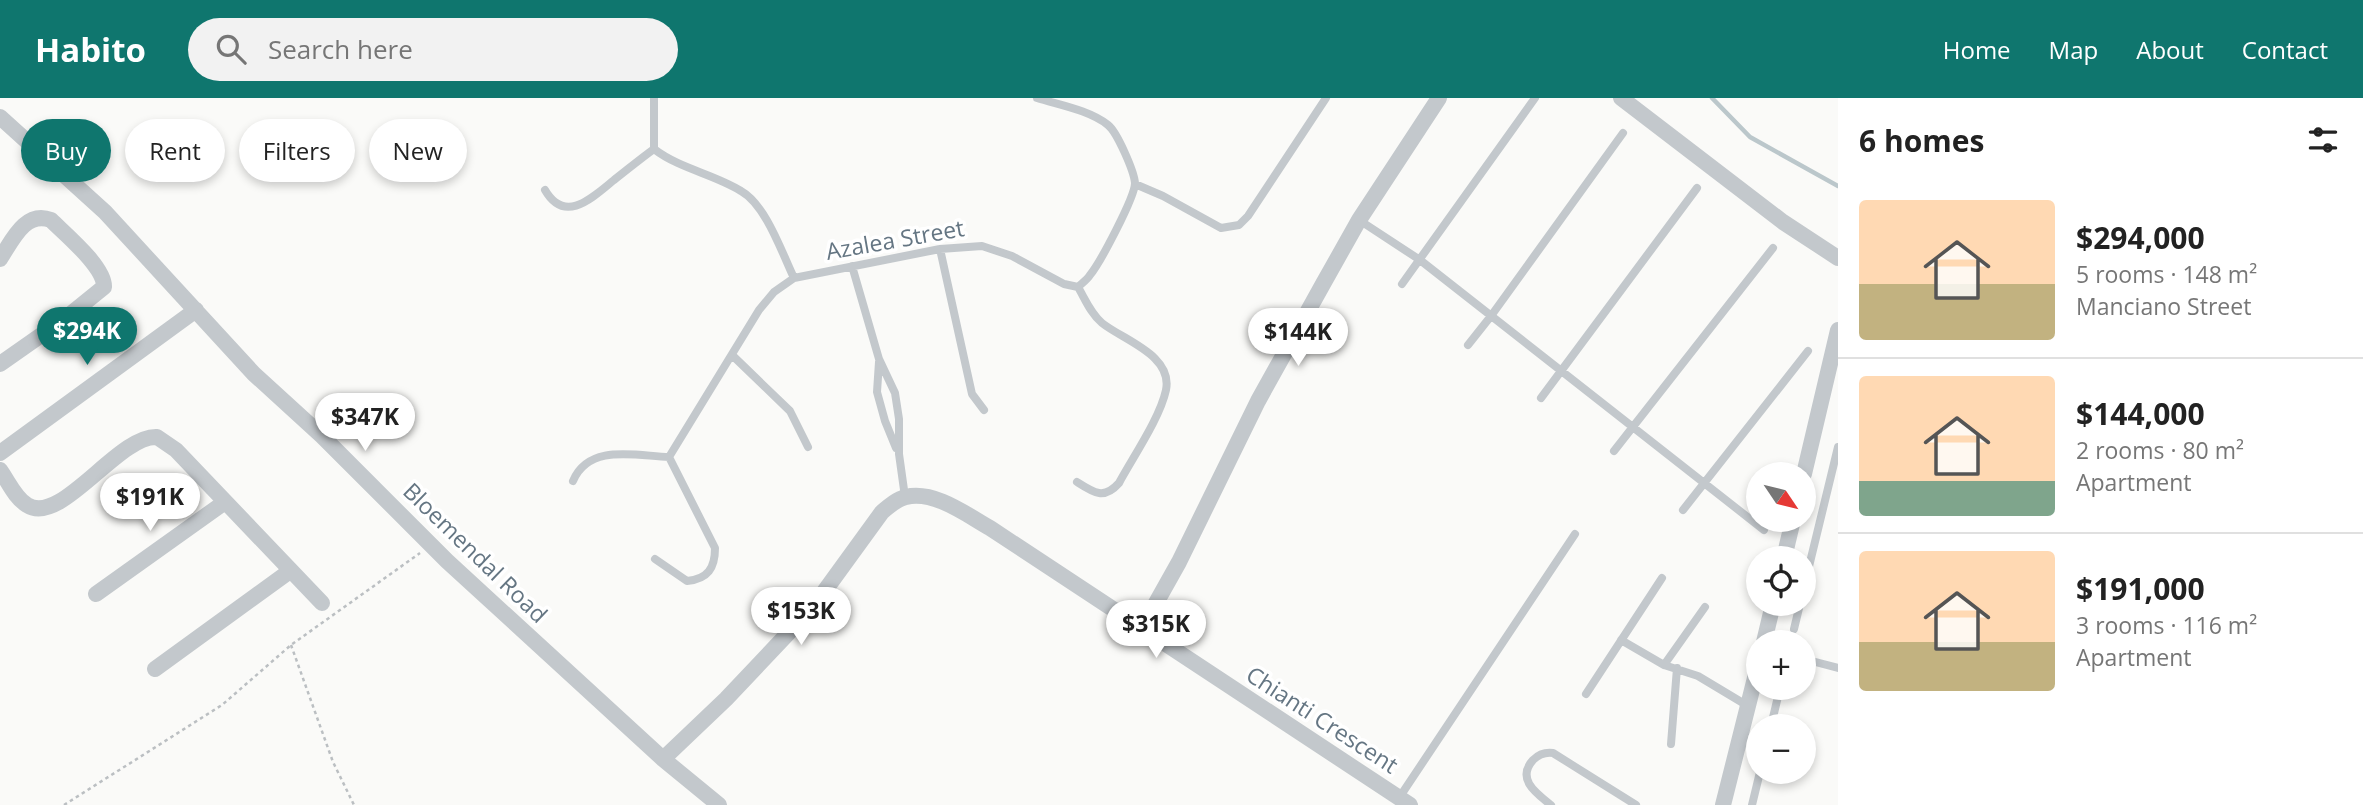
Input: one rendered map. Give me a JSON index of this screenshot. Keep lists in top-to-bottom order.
{
  "streets": {
    "street": ["Bloemendal Road", "Chianti Crescent"],
    "lane": ["Azalea Street"]
  },
  "north": "bottom right",
  "page": {
    "header": "Habito",
    "search": "Search here",
    "nav": [
      "Home",
      "Map",
      "About",
      "Contact"
    ],
    "heading": "6 homes",
    "chip": [
      "Buy",
      "Rent",
      "Filters",
      "New"
    ],
    "list": [
      {
        "name": "$294,000",
        "note": "5 rooms · 148 m² · Manciano Street"
      },
      {
        "name": "$144,000",
        "note": "2 rooms · 80 m² · Apartment"
      },
      {
        "name": "$191,000",
        "note": "3 rooms · 116 m² · Apartment"
      }
    ],
    "price": [
      "$294K",
      "$144K",
      "$347K",
      "$191K",
      "$153K",
      "$315K"
    ],
    "map_buttons": ["+", "−"]
  }
}
